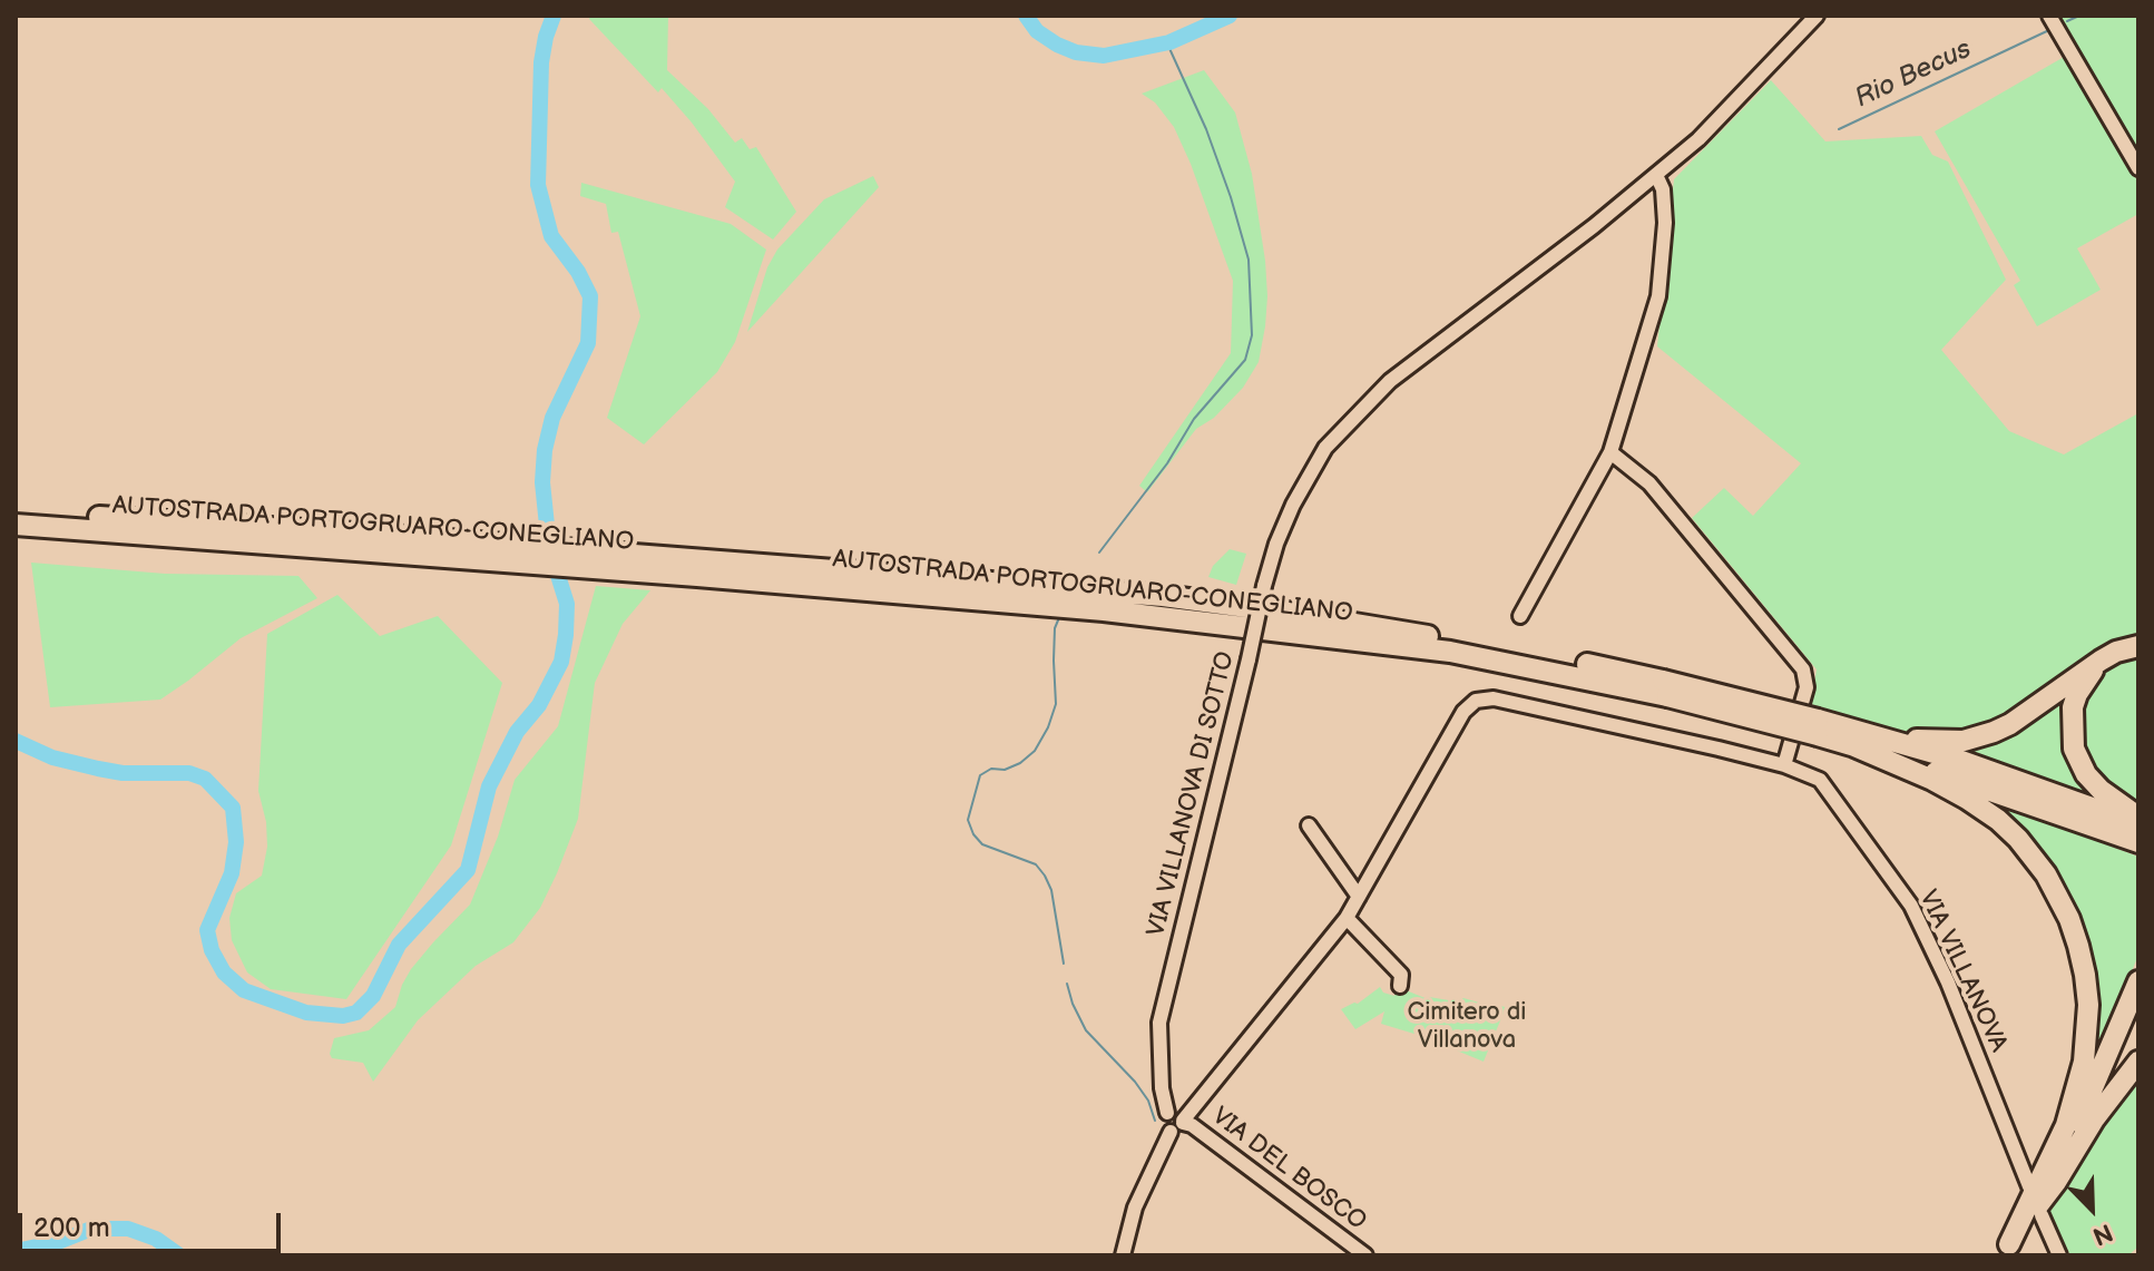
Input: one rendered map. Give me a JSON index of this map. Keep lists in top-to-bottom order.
{
  "streets": {
    "highway": ["AUTOSTRADA PORTOGRUARO-CONEGLIANO"],
    "street": ["VIA VILLANOVA DI SOTTO", "VIA VILLANOVA", "VIA DEL BOSCO"]
  },
  "crossings": [
    ["VIA VILLANOVA DI SOTTO", "VIA DEL BOSCO"]
  ],
  "water": ["Rio Becus"],
  "parks": ["Cimitero di Villanova"],
  "scale_bar": "200 m",
  "north": "bottom right"
}
